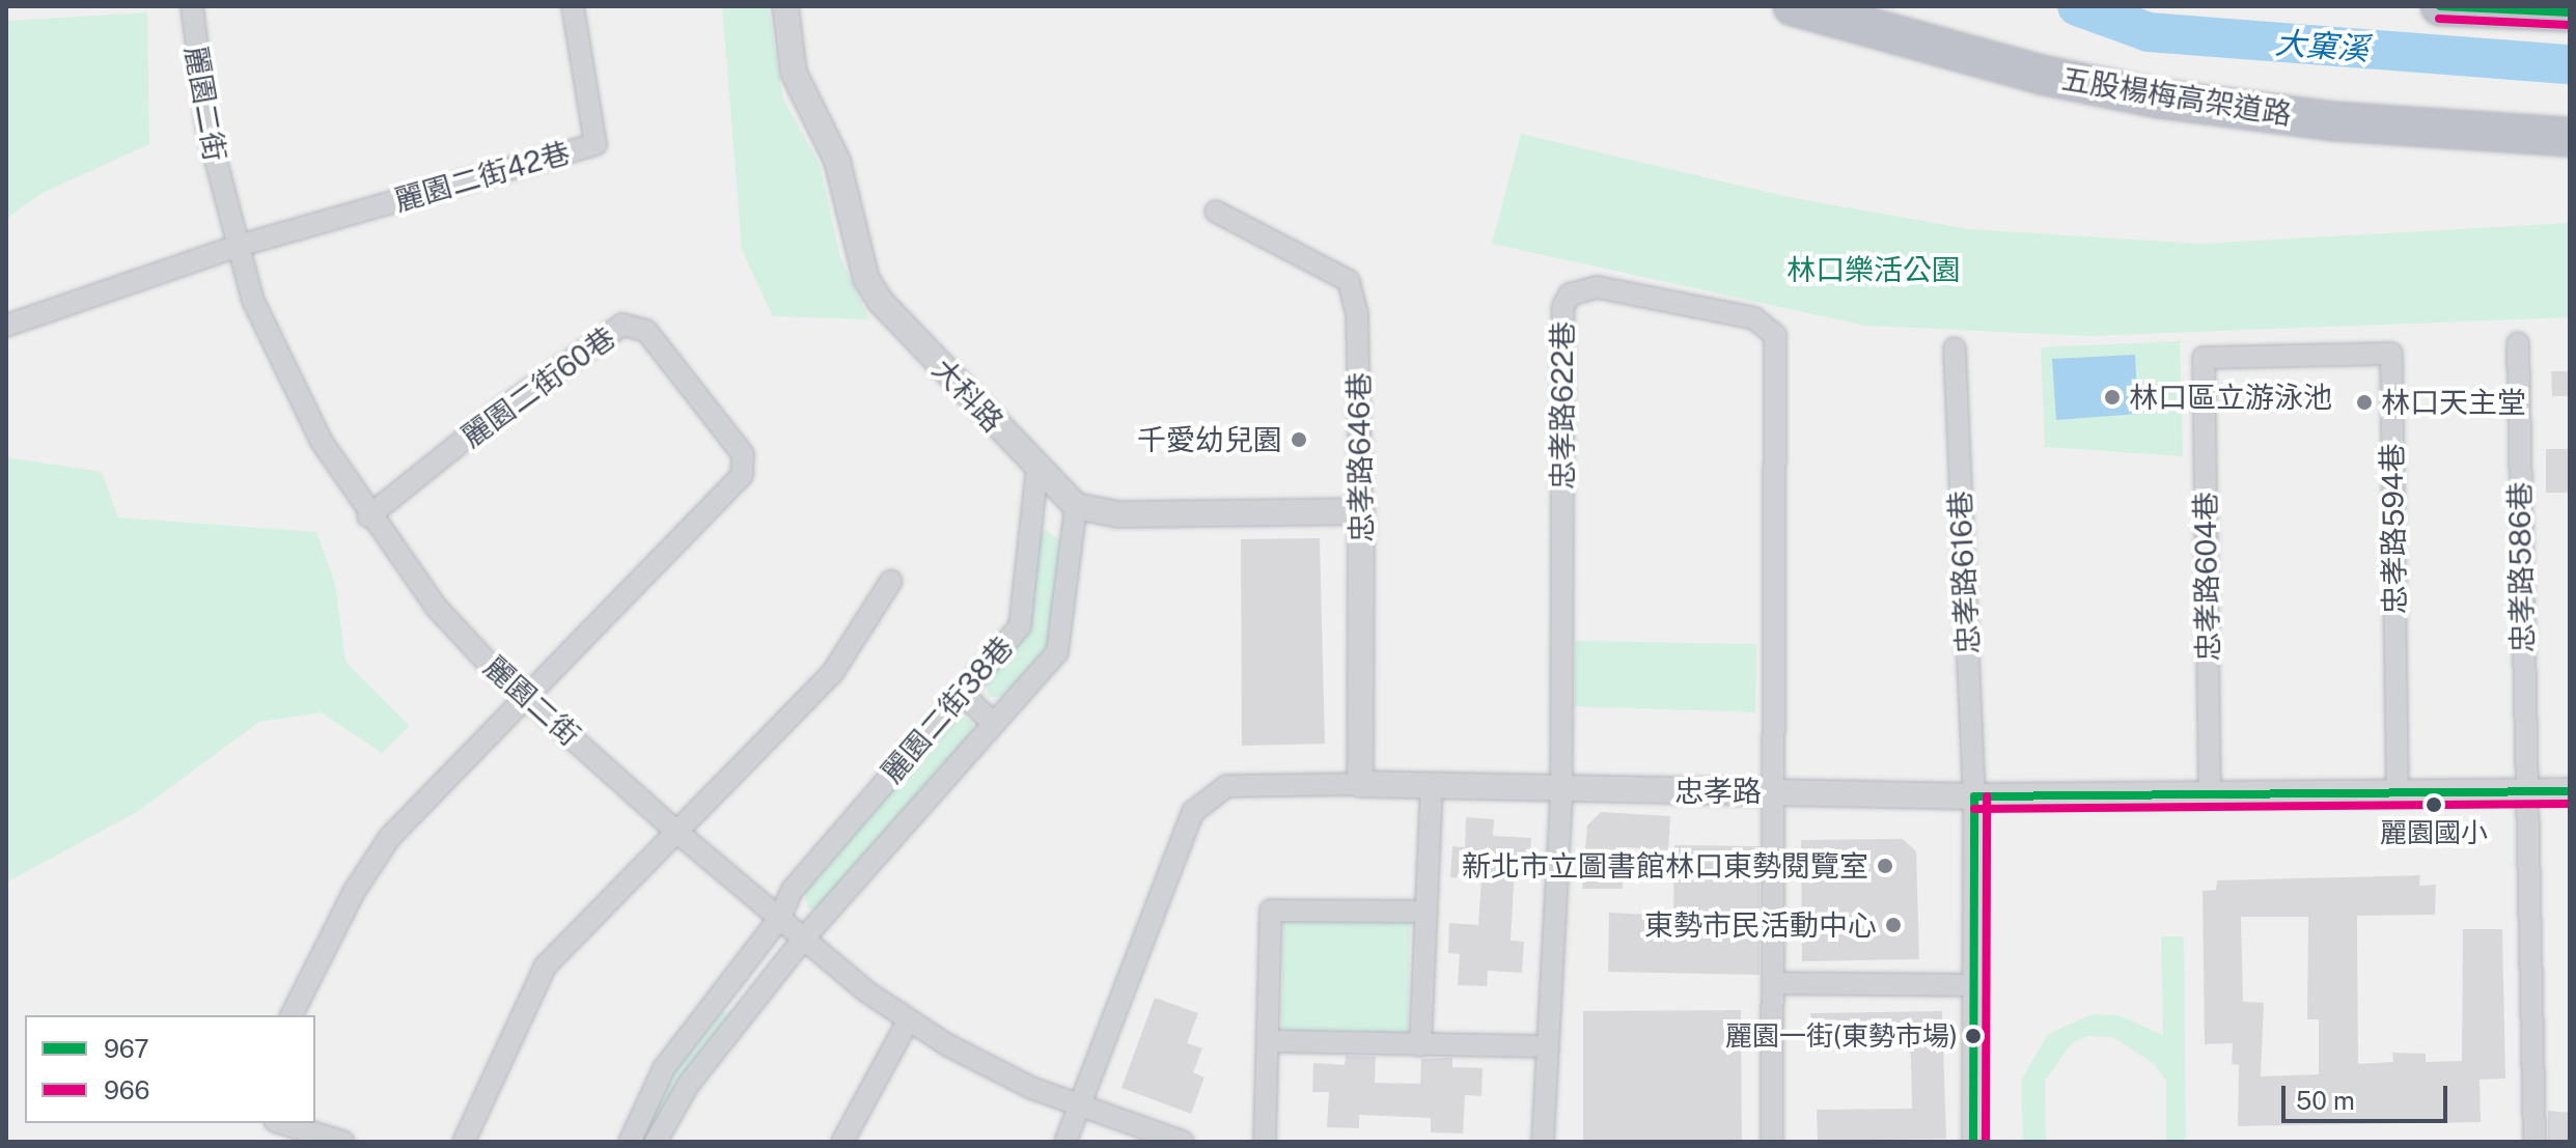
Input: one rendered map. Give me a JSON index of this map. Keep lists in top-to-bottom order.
{
  "streets": {
    "highway": ["五股楊梅高架道路"],
    "street": [
      "麗園二街",
      "麗園二街42巷",
      "麗園二街60巷",
      "大科路",
      "忠孝路622巷",
      "忠孝路646巷",
      "忠孝路594巷",
      "忠孝路586巷",
      "忠孝路616巷",
      "忠孝路604巷",
      "麗園二街38巷",
      "忠孝路"
    ]
  },
  "crossings": [
    ["麗園二街", "麗園二街42巷"],
    ["麗園二街", "麗園二街60巷"],
    ["麗園二街", "麗園二街38巷"],
    ["麗園二街", "忠孝路"],
    ["大科路", "麗園二街38巷"],
    ["忠孝路622巷", "忠孝路"],
    ["忠孝路646巷", "忠孝路"],
    ["忠孝路594巷", "忠孝路604巷"],
    ["忠孝路594巷", "忠孝路"],
    ["忠孝路586巷", "忠孝路"],
    ["忠孝路616巷", "忠孝路"],
    ["忠孝路604巷", "忠孝路"]
  ],
  "water": ["大窠溪"],
  "parks": ["林口樂活公園"],
  "places": [
    "林口區立游泳池",
    "林口天主堂",
    "千愛幼兒園",
    "麗園國小",
    "新北市立圖書館林口東勢閱覽室",
    "東勢市民活動中心",
    "麗園一街(東勢市場)"
  ],
  "lines": ["transit line 967", "transit line 966"],
  "legend": ["967", "966"],
  "scale_bar": "50 m"
}
